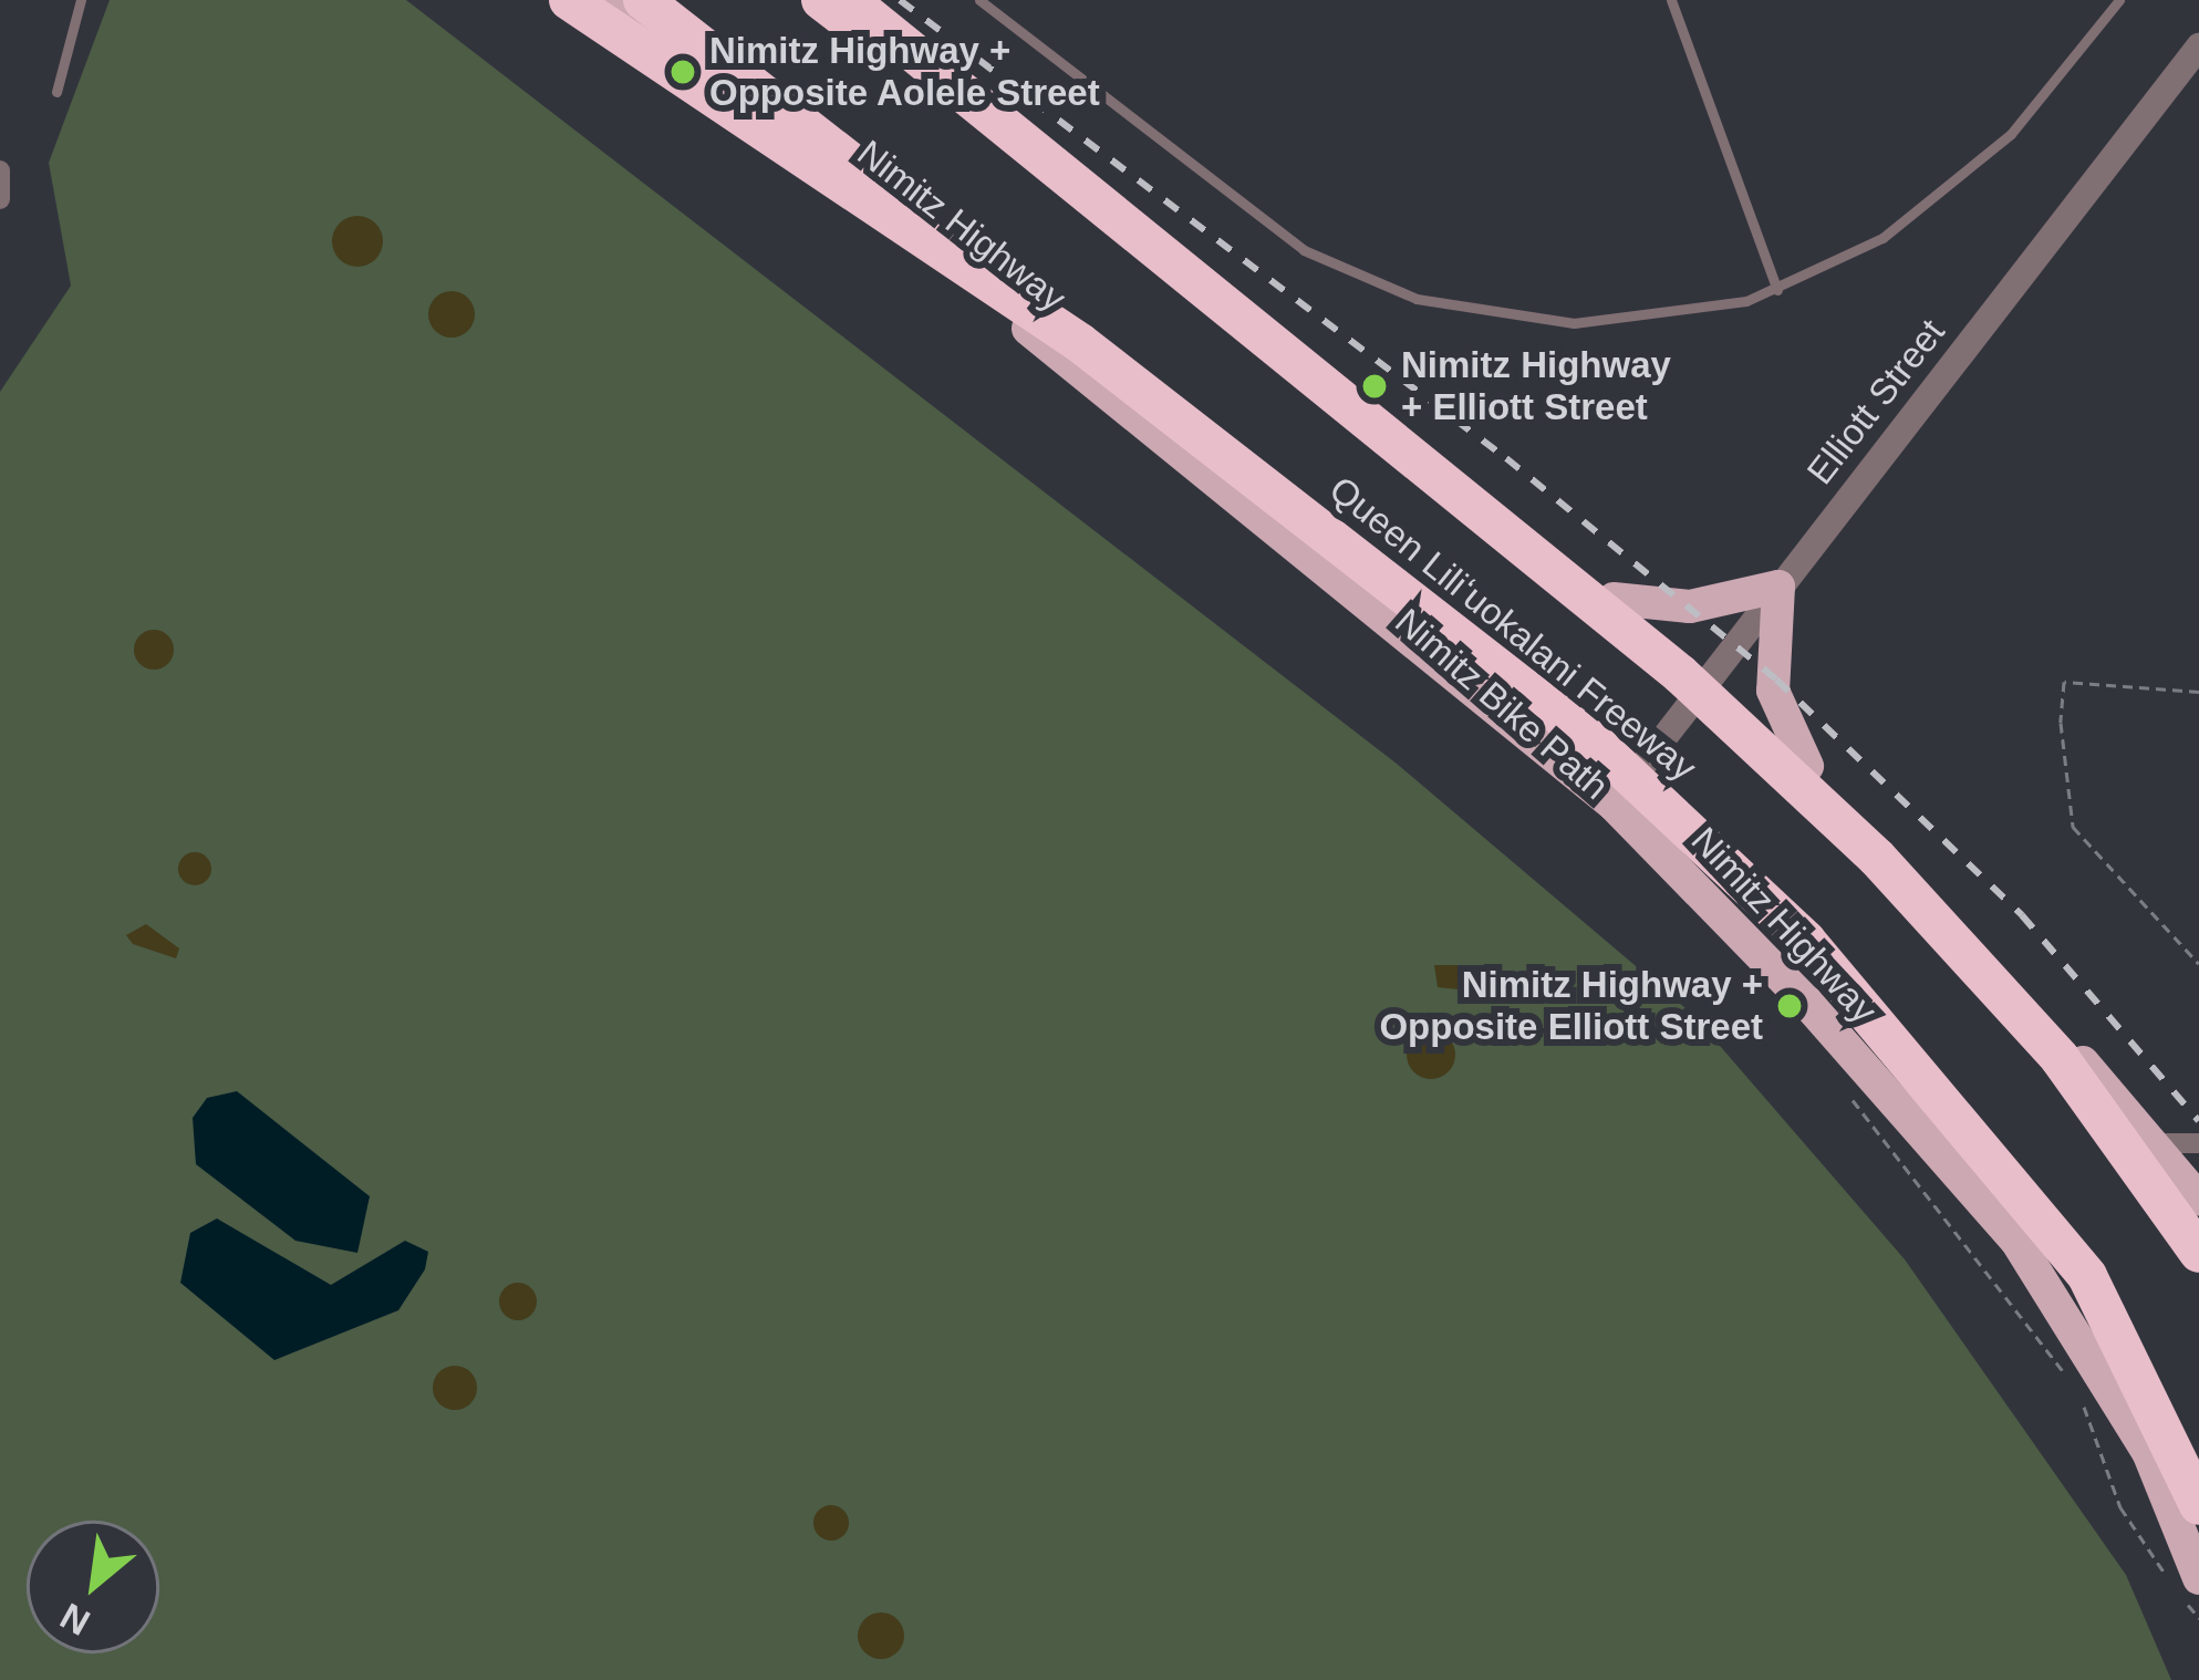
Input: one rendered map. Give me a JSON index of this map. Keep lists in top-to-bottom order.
{
  "streets": {
    "highway": ["Queen Liliʻuokalani Freeway"],
    "main road": ["Nimitz Highway"],
    "street": ["Elliott Street"]
  },
  "crossings": [
    ["Nimitz Highway", "Elliott Street"]
  ],
  "places": ["Nimitz Highway + Opposite Aolele Street", "Nimitz Highway + Elliott Street", "Nimitz Highway + Opposite Elliott Street"],
  "north": "bottom left"
}
